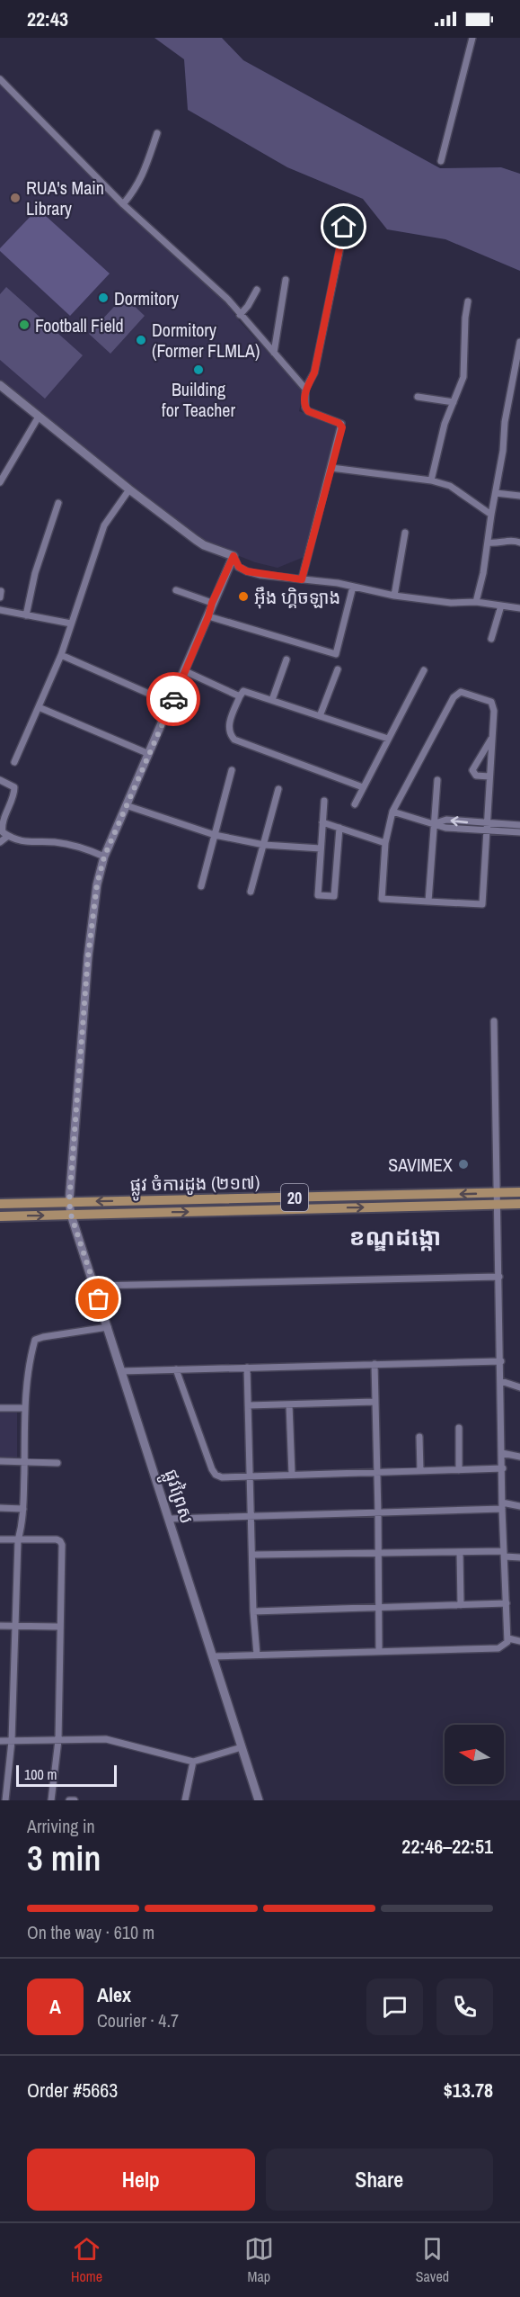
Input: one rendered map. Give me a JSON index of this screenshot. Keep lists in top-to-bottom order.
{
  "streets": {
    "main road": ["ផ្លូវ ចំការដូង (២១៧)", "20"],
    "street": ["ផ្លូវព្រៃស"]
  },
  "crossings": [
    ["ផ្លូវ ចំការដូង (២១៧)", "ផ្លូវព្រៃស"]
  ],
  "districts": ["ខណ្ឌដង្កោ"],
  "places": [
    "RUA's Main Library",
    "Dormitory",
    "Football Field",
    "Dormitory (Former FLMLA)",
    "Building for Teacher",
    "អ៊ឹង ហ្គិចឡាង",
    "SAVIMEX"
  ],
  "scale_bar": "100 m",
  "north": "left",
  "page": {
    "status": "22:43",
    "scale": "100 m",
    "heading": ["3 min", "Arriving in", "22:46–22:51"],
    "panel": [
      "Alex",
      "Courier · 4.7",
      "Order #5663",
      "$13.78"
    ],
    "bar": "On the way · 610 m",
    "round": "A",
    "buttons": ["Help", "Share"],
    "tabs": ["Home", "Map", "Saved"]
  }
}
